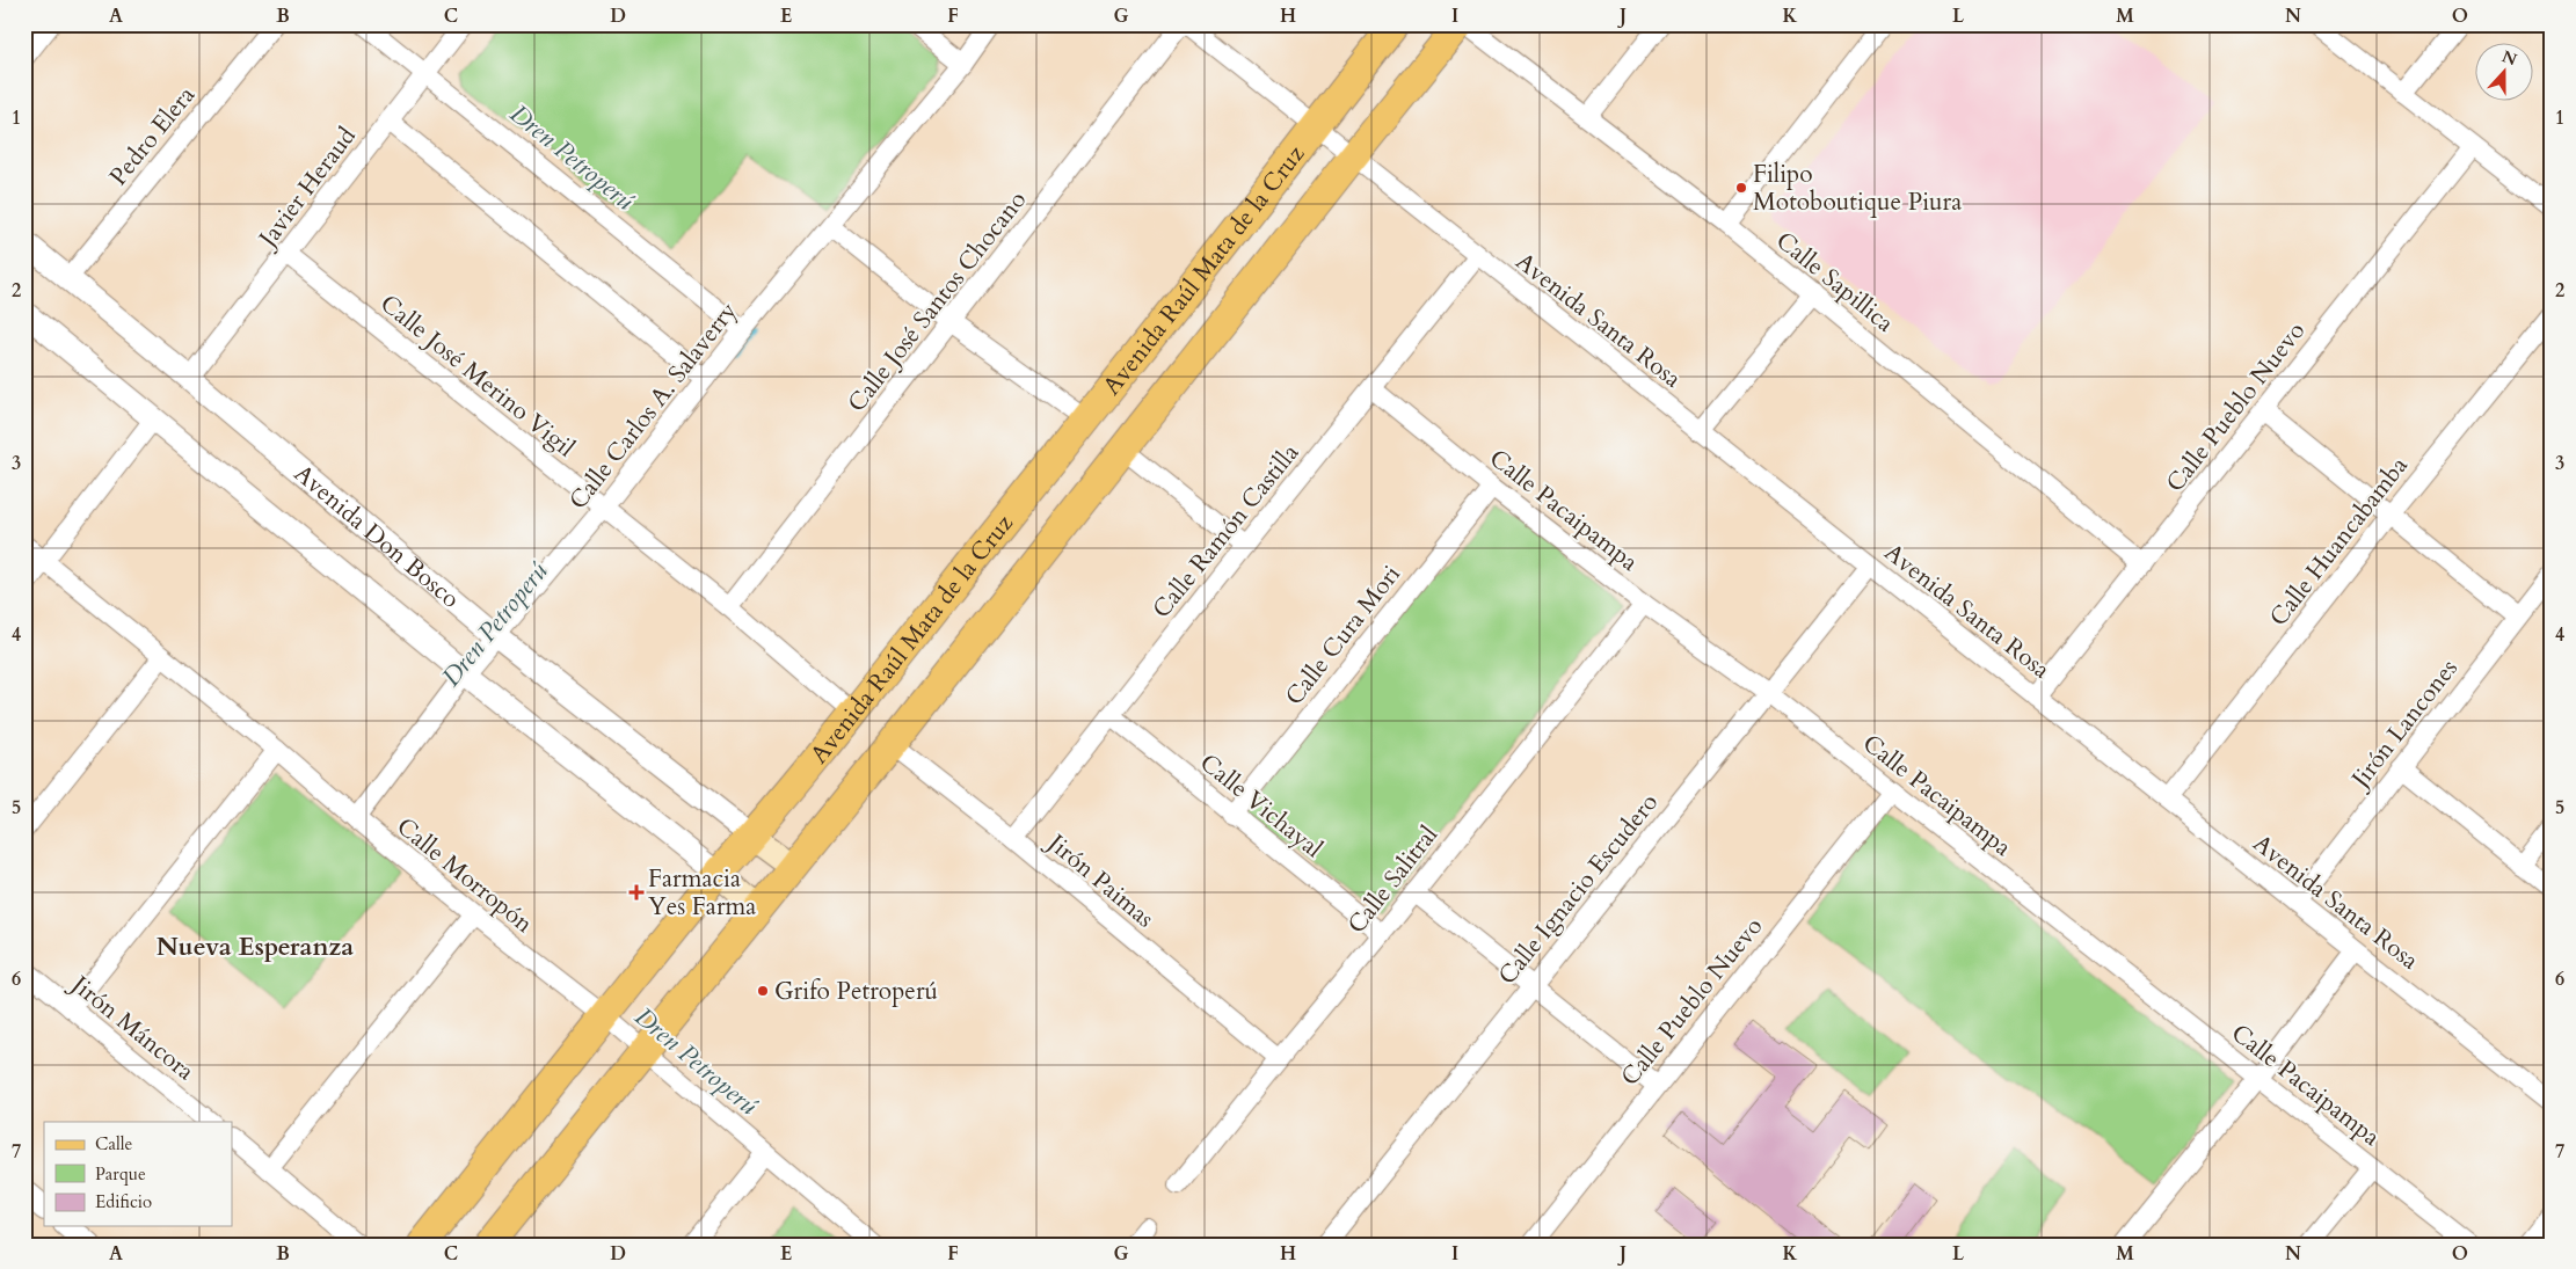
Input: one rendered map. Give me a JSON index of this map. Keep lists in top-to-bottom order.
{
  "streets": {
    "main road": ["Avenida Raúl Mata de la Cruz", "Avenida Don Bosco"],
    "street": [
      "Pedro Elera",
      "Javier Heraud",
      "Calle Sapillica",
      "Calle José Santos Chocano",
      "Avenida Santa Rosa",
      "Calle José Merino Vigil",
      "Calle Carlos A. Salaverry",
      "Calle Pueblo Nuevo",
      "Calle Pacaipampa",
      "Calle Ramón Castilla",
      "Calle Huancabamba",
      "Calle Cura Mori",
      "Jirón Lancones",
      "Calle Vichayal",
      "Calle Morropón",
      "Calle Salitral",
      "Jirón Paimas",
      "Calle Ignacio Escudero",
      "Jirón Máncora"
    ]
  },
  "crossings": [
    ["Pedro Elera", "Avenida Don Bosco"],
    ["Javier Heraud", "Calle José Merino Vigil"],
    ["Javier Heraud", "Avenida Don Bosco"],
    ["Avenida Raúl Mata de la Cruz", "Avenida Santa Rosa"],
    ["Avenida Raúl Mata de la Cruz", "Calle José Merino Vigil"],
    ["Avenida Raúl Mata de la Cruz", "Avenida Don Bosco"],
    ["Avenida Raúl Mata de la Cruz", "Calle Morropón"],
    ["Avenida Raúl Mata de la Cruz", "Jirón Paimas"],
    ["Calle Sapillica", "Calle Pueblo Nuevo"],
    ["Calle José Santos Chocano", "Calle José Merino Vigil"],
    ["Avenida Santa Rosa", "Calle Pueblo Nuevo"],
    ["Avenida Santa Rosa", "Calle Ramón Castilla"],
    ["Avenida Santa Rosa", "Calle Huancabamba"],
    ["Avenida Santa Rosa", "Jirón Lancones"],
    ["Avenida Santa Rosa", "Calle Ignacio Escudero"],
    ["Calle José Merino Vigil", "Calle Carlos A. Salaverry"],
    ["Calle Carlos A. Salaverry", "Avenida Don Bosco"],
    ["Calle Carlos A. Salaverry", "Calle Morropón"],
    ["Calle Pueblo Nuevo", "Calle Pacaipampa"],
    ["Calle Pacaipampa", "Calle Ramón Castilla"],
    ["Calle Pacaipampa", "Calle Cura Mori"],
    ["Calle Pacaipampa", "Calle Salitral"],
    ["Calle Pacaipampa", "Calle Ignacio Escudero"],
    ["Calle Ramón Castilla", "Calle Vichayal"],
    ["Calle Ramón Castilla", "Jirón Paimas"],
    ["Calle Cura Mori", "Calle Vichayal"],
    ["Calle Vichayal", "Calle Salitral"],
    ["Calle Salitral", "Jirón Paimas"]
  ],
  "districts": ["Nueva Esperanza"],
  "water": ["Dren Petroperú"],
  "places": {
    "other": ["Filipo Motoboutique Piura", "Grifo Petroperú"],
    "health": ["Farmacia Yes Farma"]
  },
  "legend": ["Calle", "Parque", "Edificio"],
  "north": "top",
  "grid": {
    "columns": [
      "A",
      "B",
      "C",
      "D",
      "E",
      "F",
      "G",
      "H",
      "I",
      "J",
      "K",
      "L",
      "M",
      "N",
      "O"
    ],
    "rows": [
      "1",
      "2",
      "3",
      "4",
      "5",
      "6",
      "7"
    ]
  }
}
